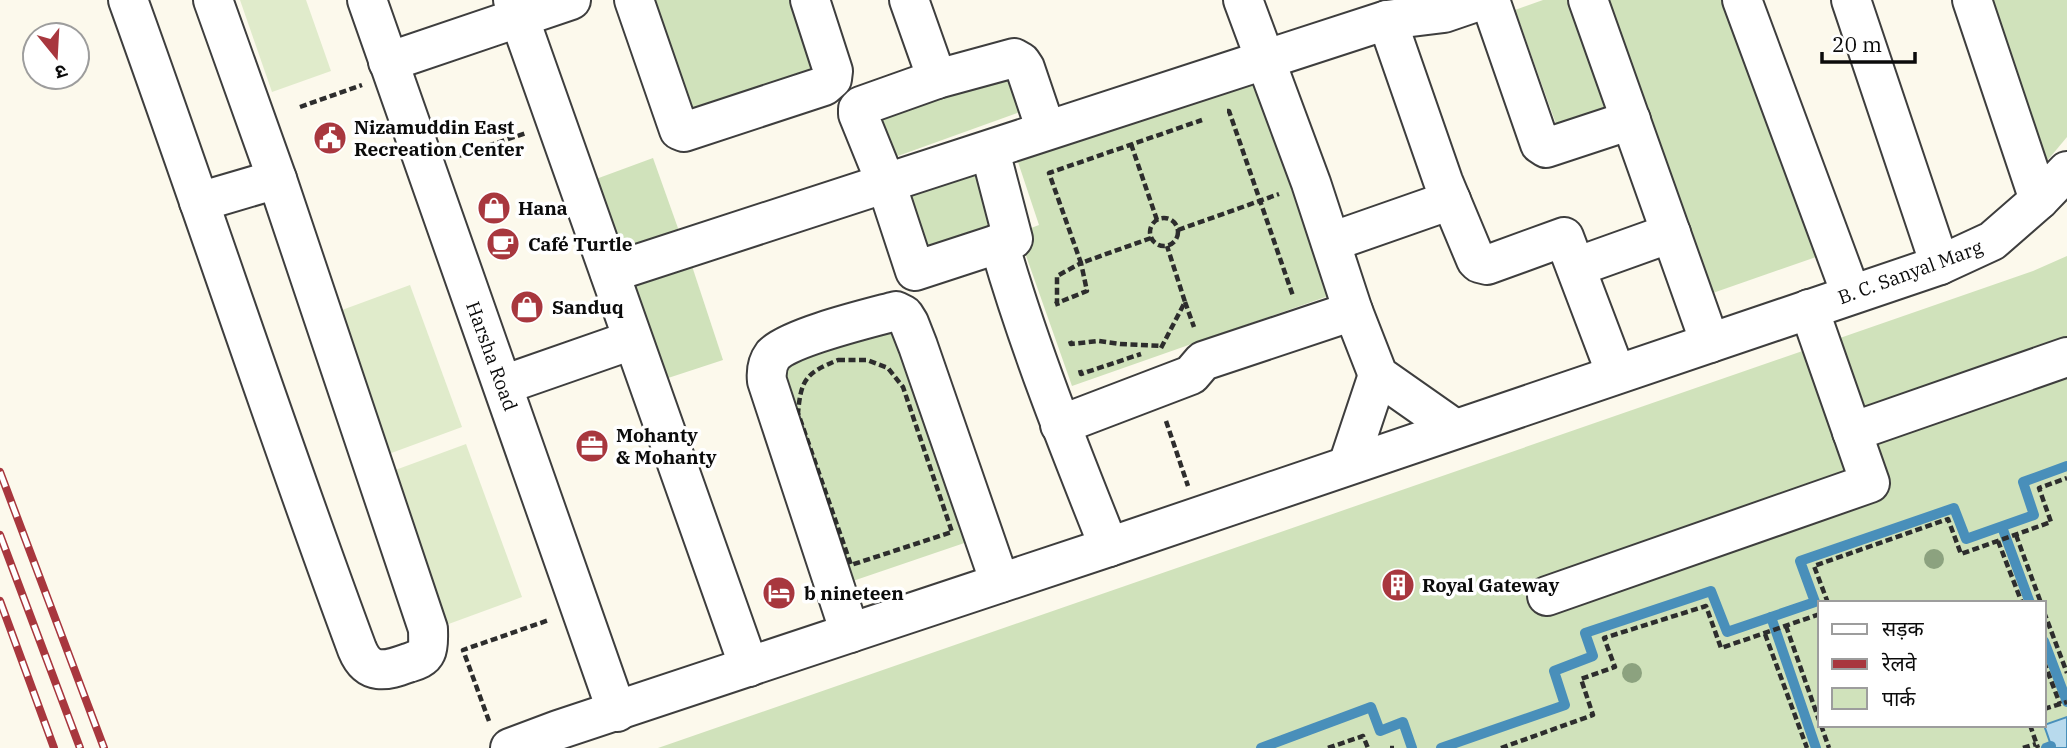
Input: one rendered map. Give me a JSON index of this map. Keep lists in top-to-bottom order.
{
  "streets": {
    "street": ["B. C. Sanyal Marg", "Harsha Road"]
  },
  "crossings": [
    ["B. C. Sanyal Marg", "Harsha Road"]
  ],
  "places": {
    "public building": ["Nizamuddin East Recreation Center"],
    "shop": ["Hana", "Sanduq"],
    "cafe": ["Café Turtle"],
    "office": ["Mohanty & Mohanty"],
    "building": ["Royal Gateway"],
    "hotel": ["b nineteen"]
  },
  "legend": ["सड़क", "रेलवे", "पार्क"],
  "scale_bar": "20 m",
  "north": "bottom"
}
